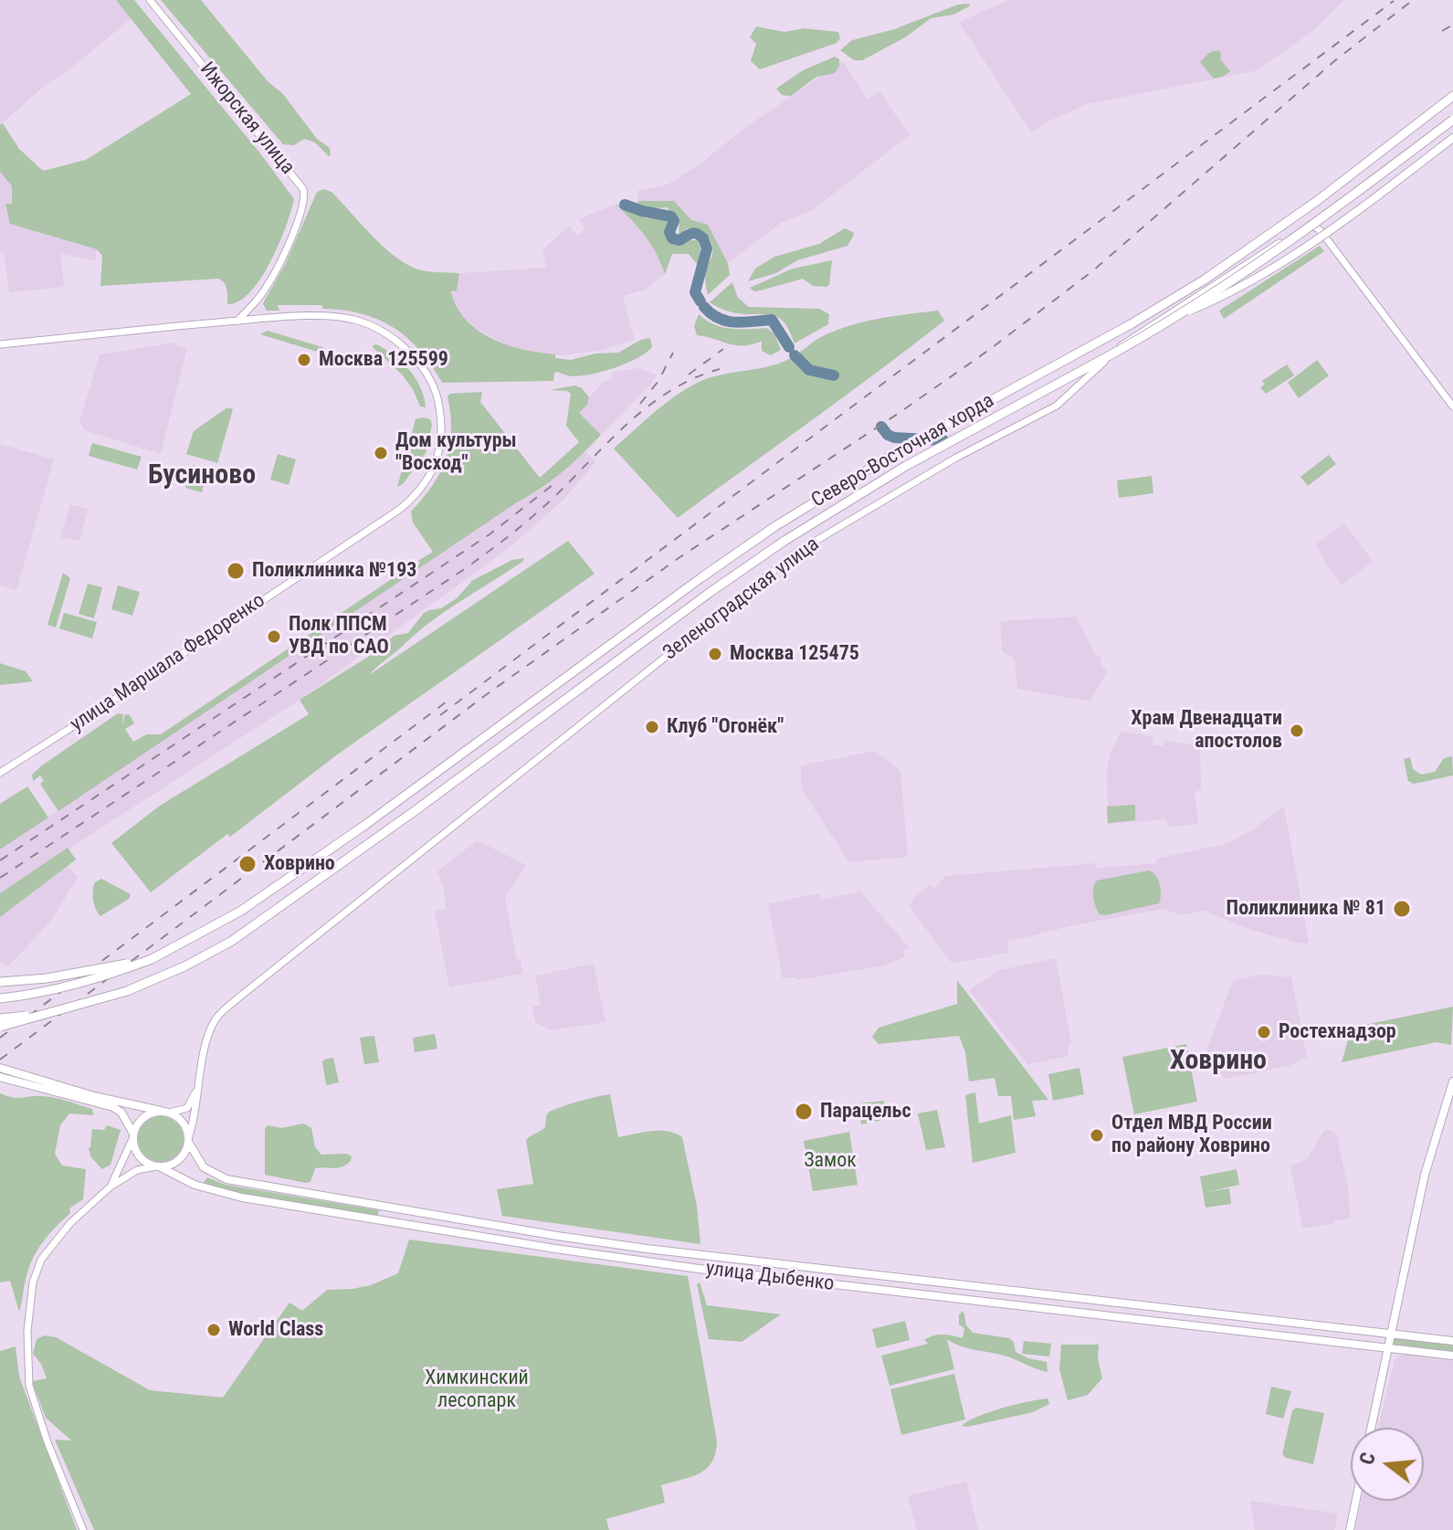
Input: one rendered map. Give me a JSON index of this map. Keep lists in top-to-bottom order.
{
  "streets": {
    "main road": ["Северо-Восточная хорда", "улица Дыбенко"],
    "street": ["Ижорская улица", "Зеленоградская улица", "улица Маршала Федоренко"]
  },
  "crossings": [
    ["Ижорская улица", "улица Маршала Федоренко"],
    ["Зеленоградская улица", "улица Дыбенко"]
  ],
  "districts": ["Бусиново", "Ховрино"],
  "parks": ["Замок", "Химкинский лесопарк"],
  "places": [
    "Москва 125599",
    "Дом культуры \"Восход\"",
    "Поликлиника №193",
    "Полк ППСМ УВД по САО",
    "Москва 125475",
    "Клуб \"Огонёк\"",
    "Храм Двенадцати апостолов",
    "Ховрино",
    "Поликлиника № 81",
    "Ростехнадзор",
    "Парацельс",
    "Отдел МВД России по району Ховрино",
    "World Class"
  ],
  "north": "left"
}
